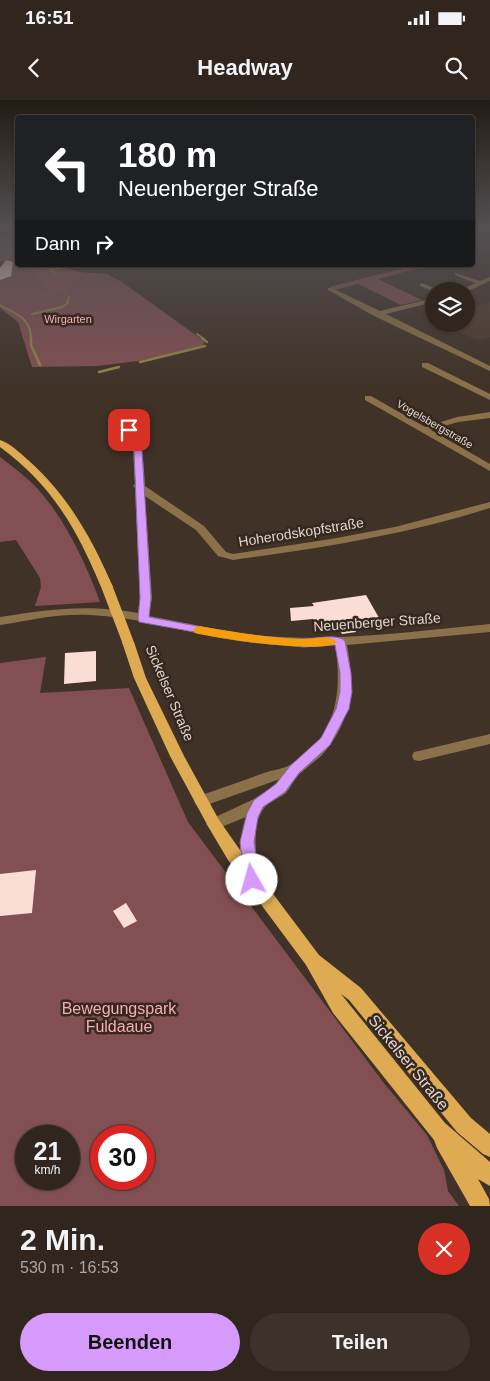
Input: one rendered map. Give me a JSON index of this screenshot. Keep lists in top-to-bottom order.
{
  "streets": {
    "main road": ["Sickelser Straße"],
    "street": ["Vogelsbergstraße", "Hoherodskopfstraße", "Neuenberger Straße"]
  },
  "parks": ["Wirgarten", "Bewegungspark Fuldaaue"],
  "page": {
    "status": "16:51",
    "header": "Headway",
    "turn": ["180 m", "Neuenberger Straße"],
    "then": "Dann",
    "speed": "21 km/h",
    "limit": "30",
    "heading": ["2 Min.", "530 m · 16:53"],
    "buttons": ["Beenden", "Teilen"]
  }
}
